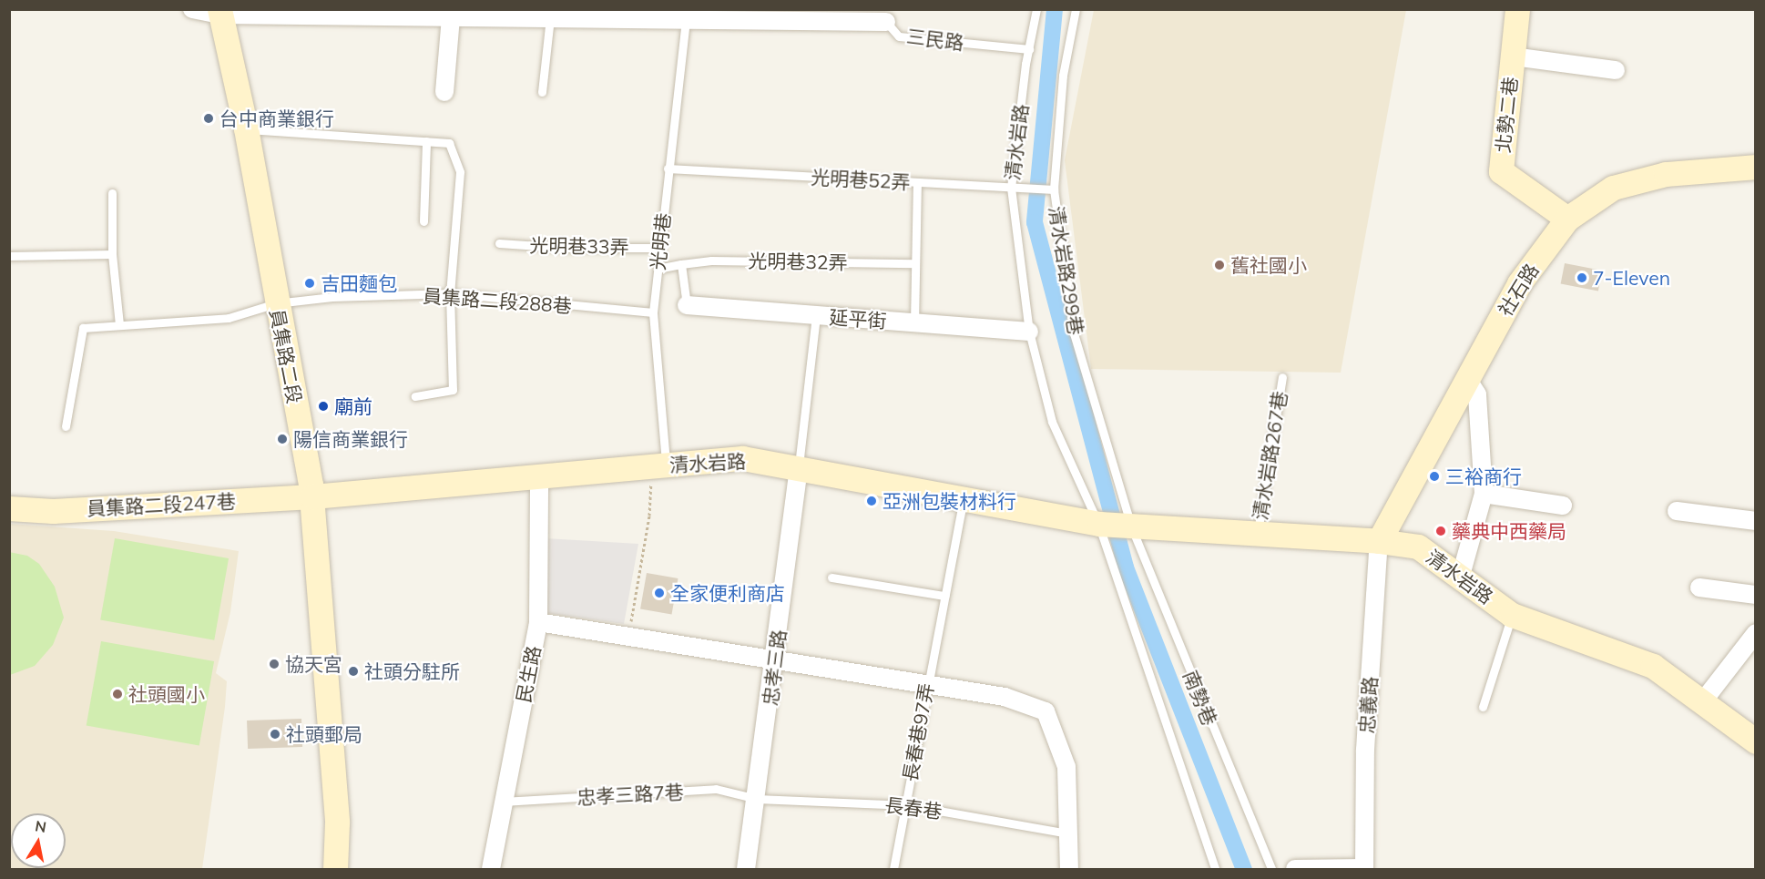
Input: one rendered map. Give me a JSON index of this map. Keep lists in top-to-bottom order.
{
  "streets": {
    "street": [
      "三民路",
      "北勢二巷",
      "清水岩路",
      "社石路",
      "延平街",
      "員集路二段",
      "員集路二段247巷",
      "忠孝三路",
      "民生路",
      "忠義路"
    ],
    "lane": [
      "光明巷52弄",
      "光明巷",
      "光明巷33弄",
      "光明巷32弄",
      "清水岩路299巷",
      "員集路二段288巷",
      "清水岩路267巷",
      "南勢巷",
      "長春巷97弄",
      "忠孝三路7巷",
      "長春巷"
    ]
  },
  "crossings": [
    ["三民路", "清水岩路"],
    ["三民路", "光明巷"],
    ["三民路", "員集路二段"],
    ["北勢二巷", "社石路"],
    ["清水岩路", "光明巷52弄"],
    ["清水岩路", "光明巷"],
    ["清水岩路", "清水岩路299巷"],
    ["清水岩路", "社石路"],
    ["清水岩路", "延平街"],
    ["清水岩路", "員集路二段"],
    ["清水岩路", "清水岩路267巷"],
    ["清水岩路", "員集路二段247巷"],
    ["清水岩路", "忠孝三路"],
    ["清水岩路", "民生路"],
    ["清水岩路", "南勢巷"],
    ["清水岩路", "忠義路"],
    ["清水岩路", "長春巷97弄"],
    ["光明巷52弄", "光明巷"],
    ["光明巷52弄", "清水岩路299巷"],
    ["光明巷", "光明巷33弄"],
    ["光明巷", "光明巷32弄"],
    ["光明巷", "員集路二段288巷"],
    ["清水岩路299巷", "南勢巷"],
    ["社石路", "忠義路"],
    ["員集路二段288巷", "員集路二段"],
    ["員集路二段", "員集路二段247巷"],
    ["忠孝三路", "忠孝三路7巷"],
    ["忠孝三路", "長春巷"],
    ["民生路", "忠孝三路7巷"],
    ["長春巷97弄", "長春巷"],
    ["忠孝三路7巷", "長春巷"]
  ],
  "places": [
    "台中商業銀行",
    "舊社國小",
    "7-Eleven",
    "吉田麵包",
    "廟前",
    "陽信商業銀行",
    "三裕商行",
    "亞洲包裝材料行",
    "藥典中西藥局",
    "全家便利商店",
    "協天宮",
    "社頭分駐所",
    "社頭國小",
    "社頭郵局"
  ],
  "north": "top"
}
